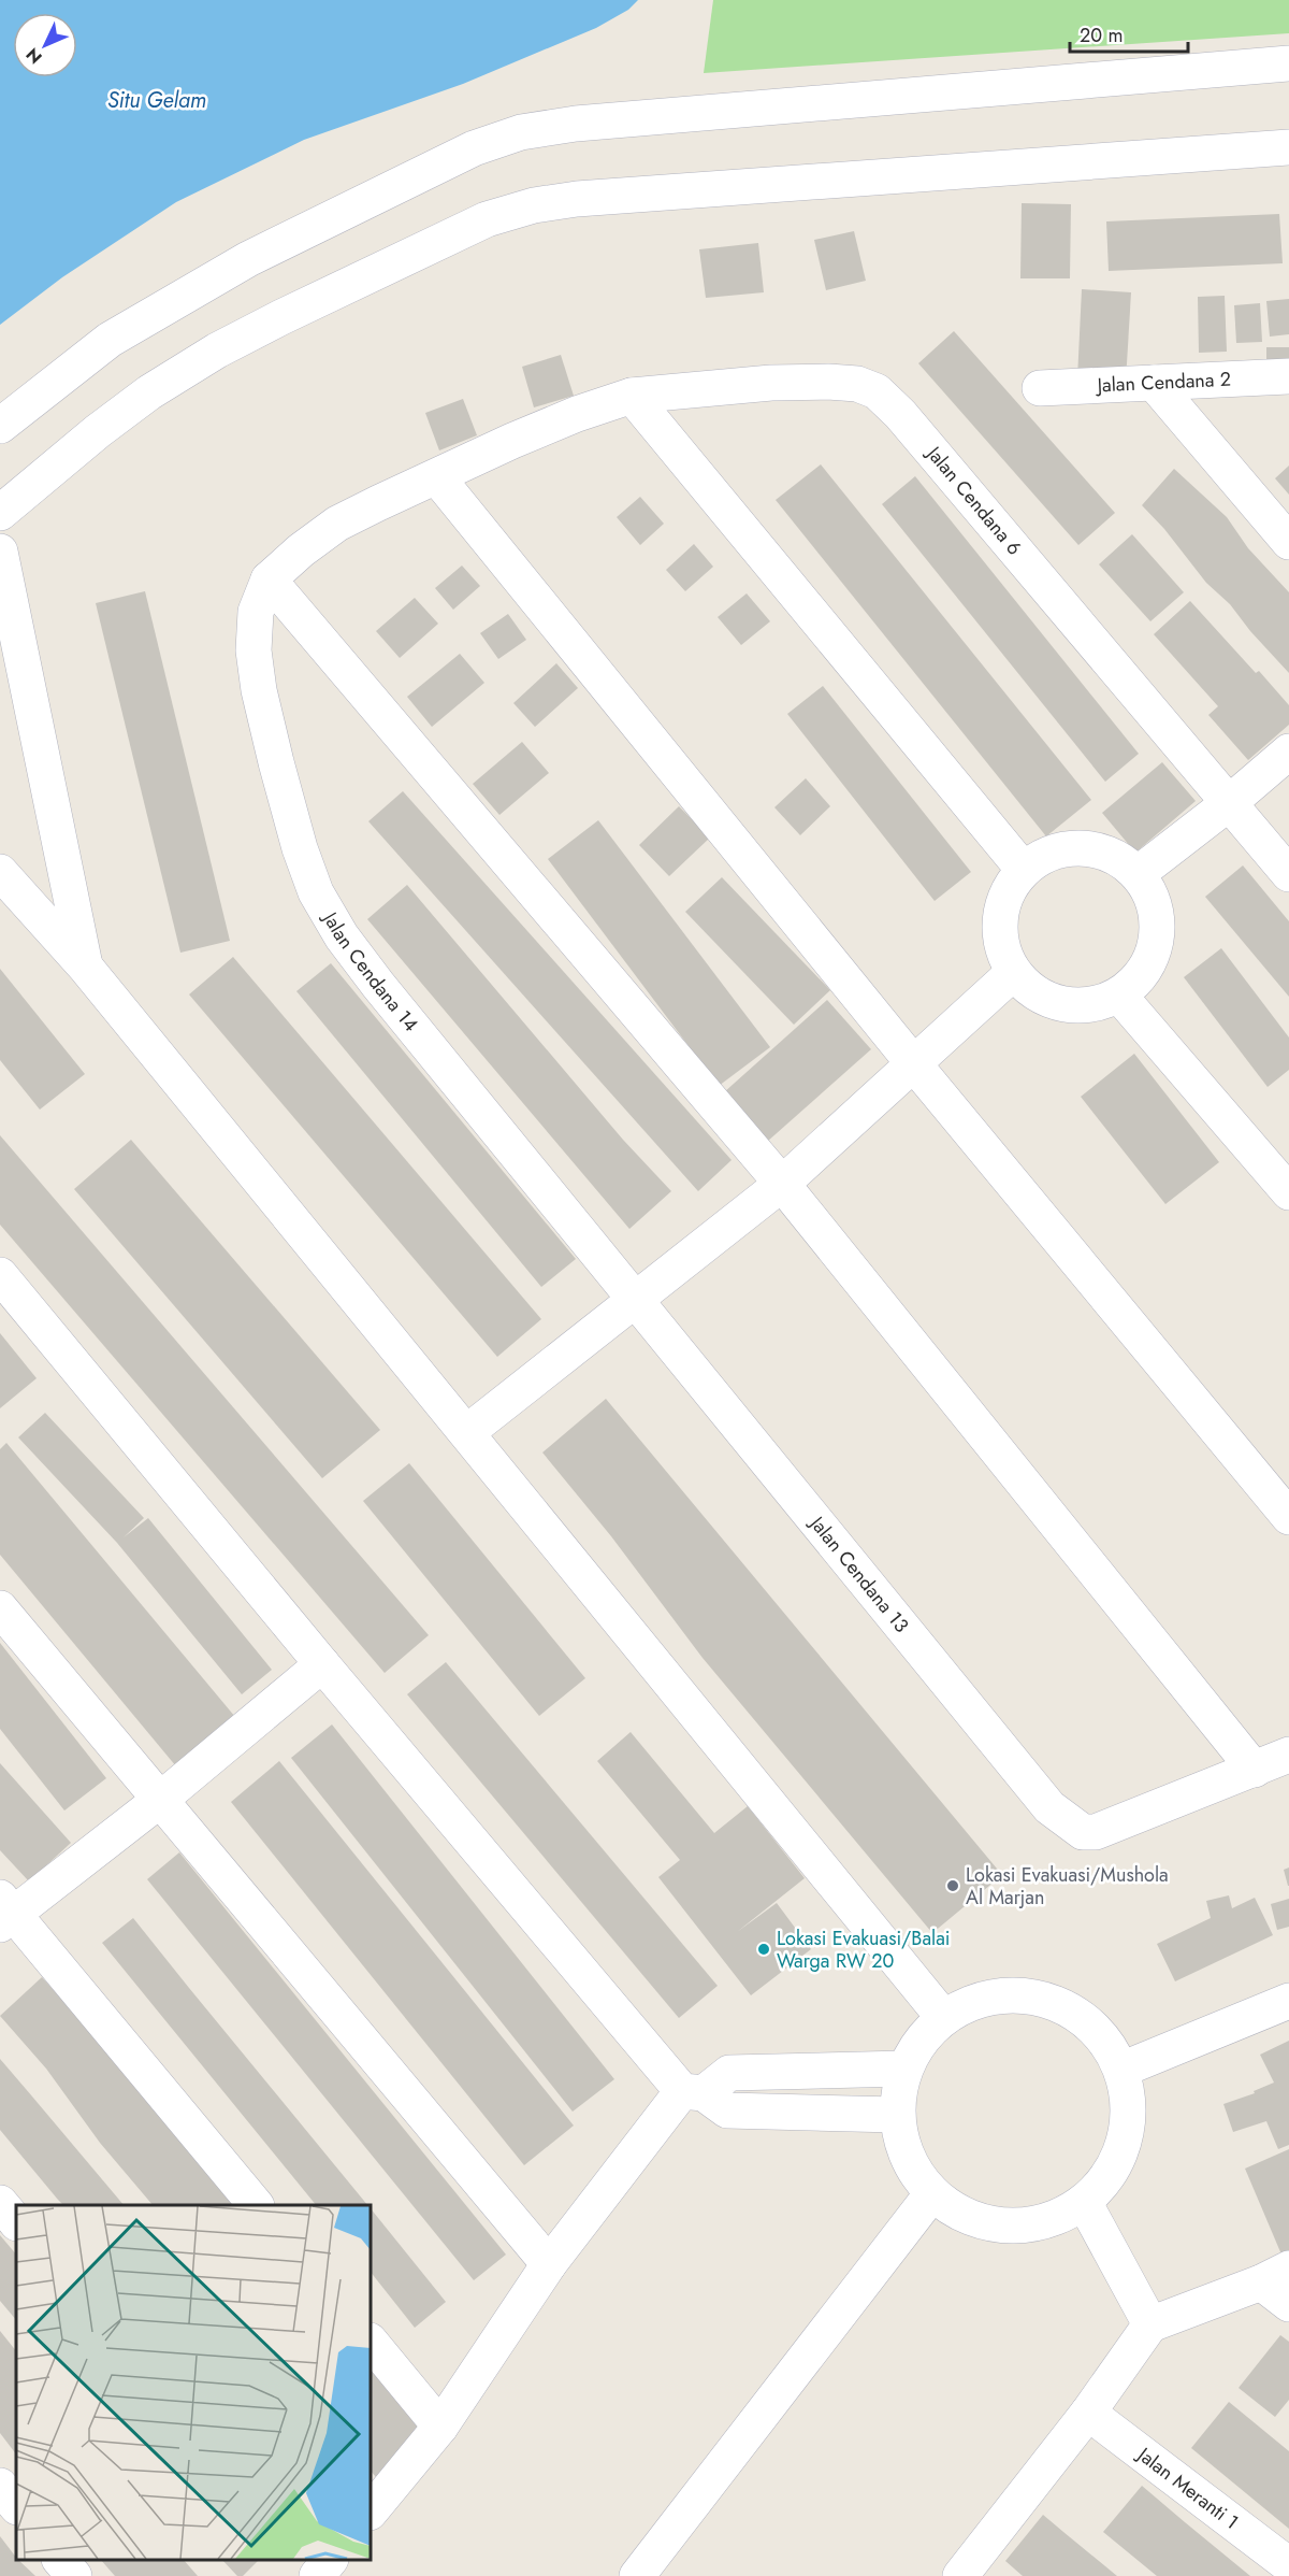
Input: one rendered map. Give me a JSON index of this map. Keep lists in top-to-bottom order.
{
  "streets": {
    "street": [
      "Jalan Cendana 2",
      "Jalan Cendana 6",
      "Jalan Cendana 14",
      "Jalan Cendana 13",
      "Jalan Meranti 1"
    ]
  },
  "crossings": [
    ["Jalan Cendana 6", "Jalan Cendana 14"],
    ["Jalan Cendana 14", "Jalan Cendana 13"]
  ],
  "water": ["Situ Gelam"],
  "places": ["Lokasi Evakuasi/Mushola Al Marjan", "Lokasi Evakuasi/Balai Warga RW 20"],
  "scale_bar": "20 m",
  "north": "bottom left"
}
